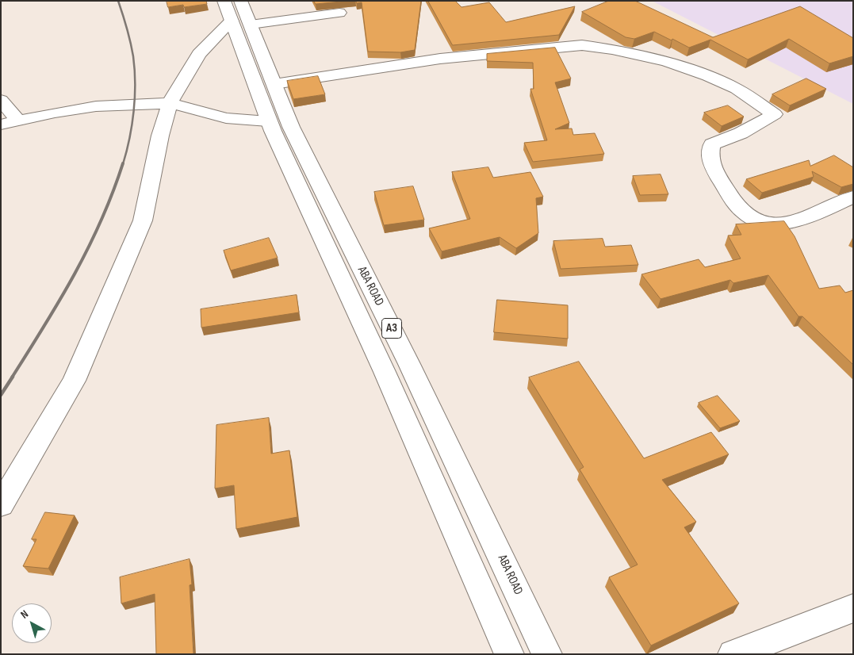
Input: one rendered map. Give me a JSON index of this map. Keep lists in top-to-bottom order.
{
  "streets": {
    "street": ["ABA ROAD", "A3"]
  },
  "north": "top left"
}
